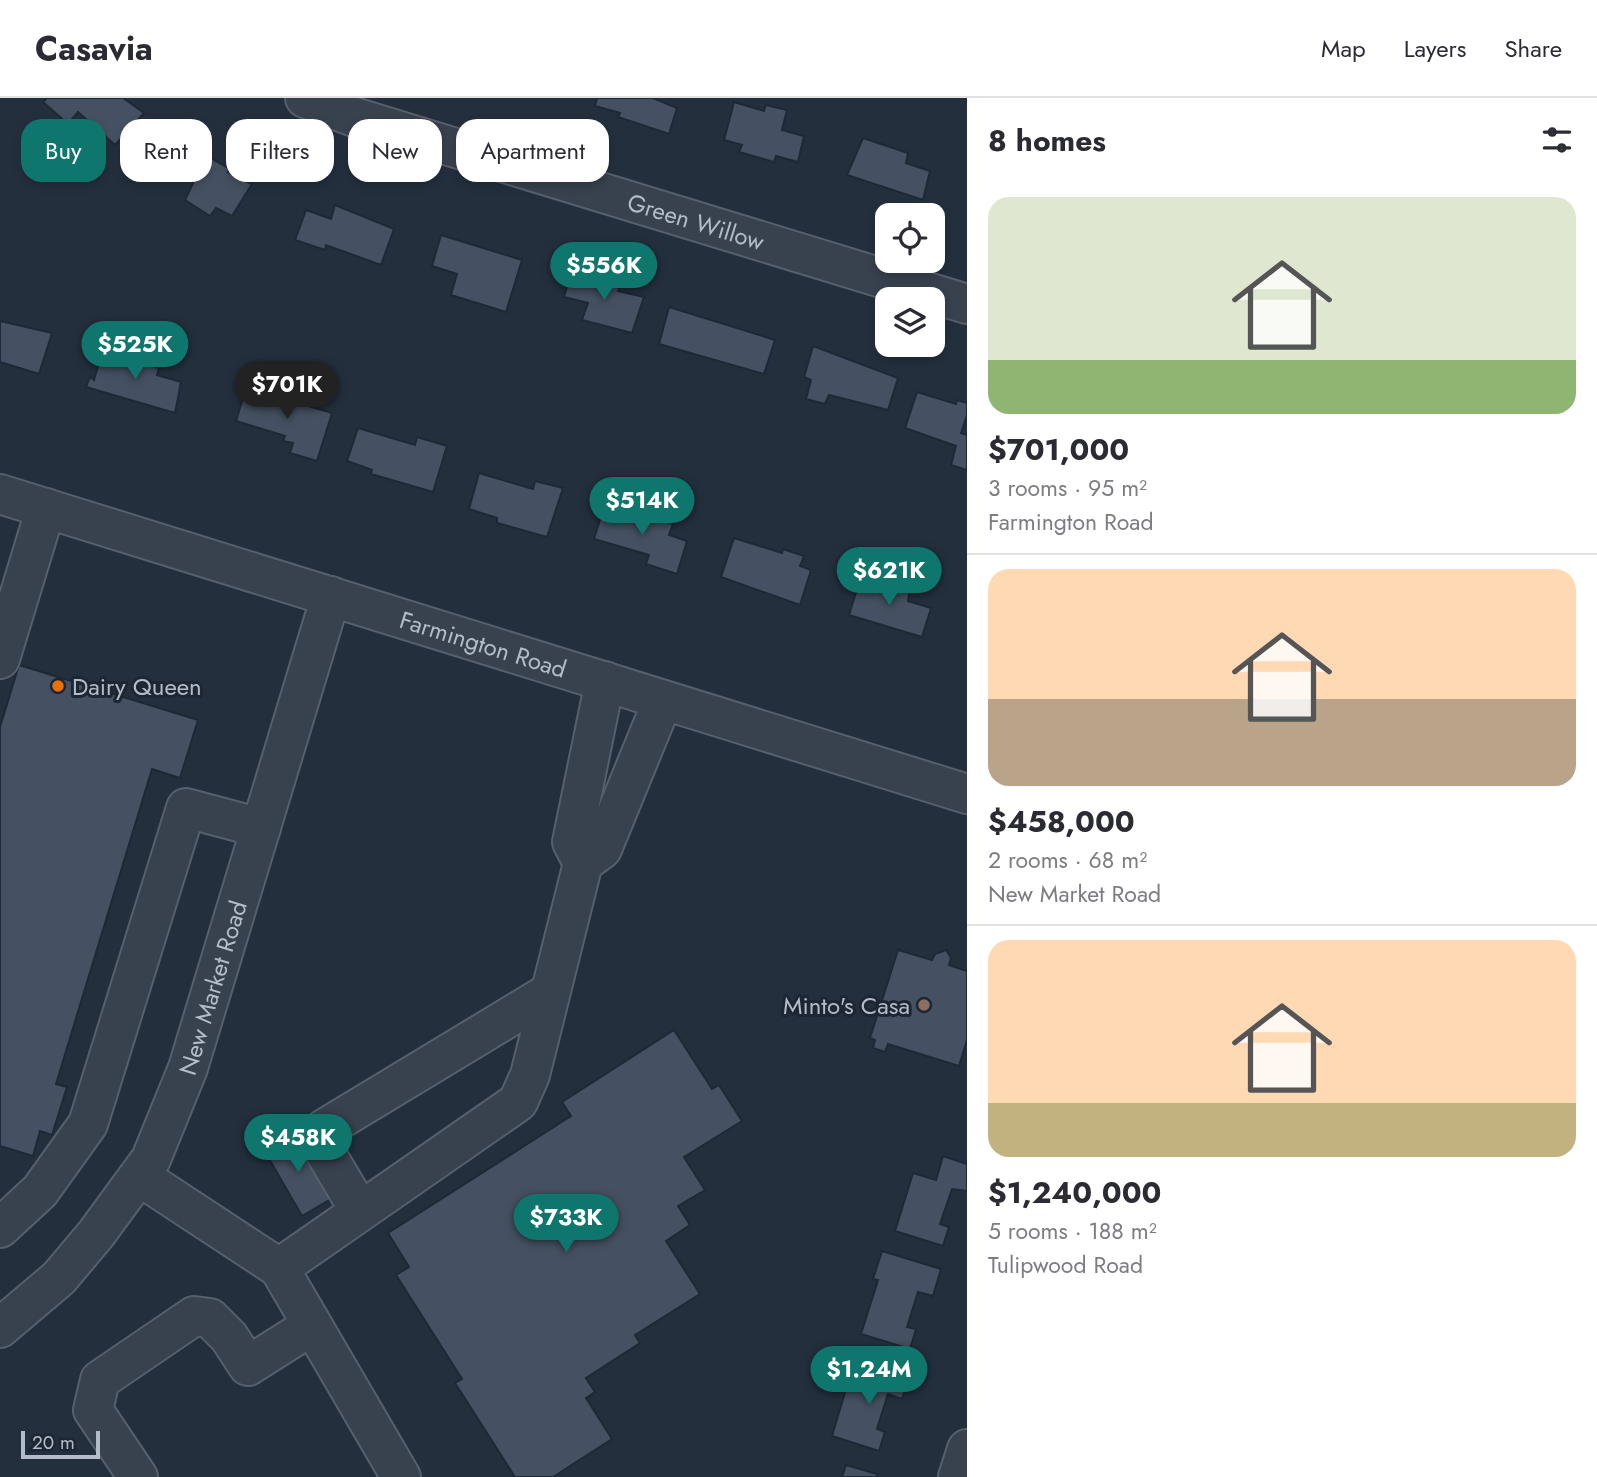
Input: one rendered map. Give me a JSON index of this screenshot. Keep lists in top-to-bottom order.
{
  "streets": {
    "street": ["Green Willow", "Farmington Road", "New Market Road"]
  },
  "crossings": [
    ["Farmington Road", "New Market Road"]
  ],
  "places": ["Dairy Queen", "Minto's Casa"],
  "scale_bar": "20 m",
  "page": {
    "header": "Casavia",
    "nav": ["Map", "Layers", "Share"],
    "heading": "8 homes",
    "chip": [
      "Buy",
      "Rent",
      "Filters",
      "New",
      "Apartment"
    ],
    "list": [
      {
        "name": "$701,000",
        "note": "3 rooms · 95 m² · Farmington Road"
      },
      {
        "name": "$458,000",
        "note": "2 rooms · 68 m² · New Market Road"
      },
      {
        "name": "$1,240,000",
        "note": "5 rooms · 188 m² · Tulipwood Road"
      }
    ],
    "price": [
      "$556K",
      "$525K",
      "$701K",
      "$514K",
      "$621K",
      "$458K",
      "$733K",
      "$1.24M"
    ],
    "scale": "20 m"
  }
}
